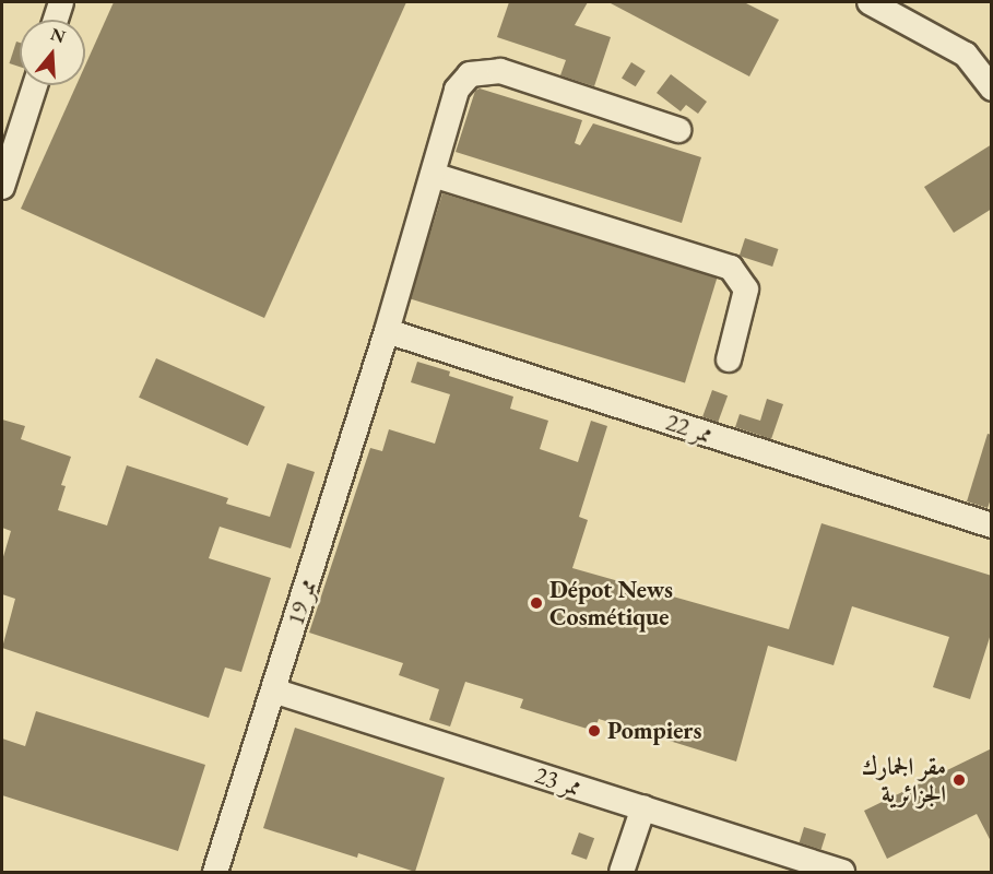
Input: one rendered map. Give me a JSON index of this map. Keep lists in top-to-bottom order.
{
  "streets": {
    "lane": ["ممر 22", "ممر 19", "ممر 23"]
  },
  "crossings": [
    ["ممر 22", "ممر 19"],
    ["ممر 19", "ممر 23"]
  ],
  "places": ["Dépot News Cosmétique", "Pompiers", "مقر الجمارك الجزائرية"],
  "north": "top"
}
